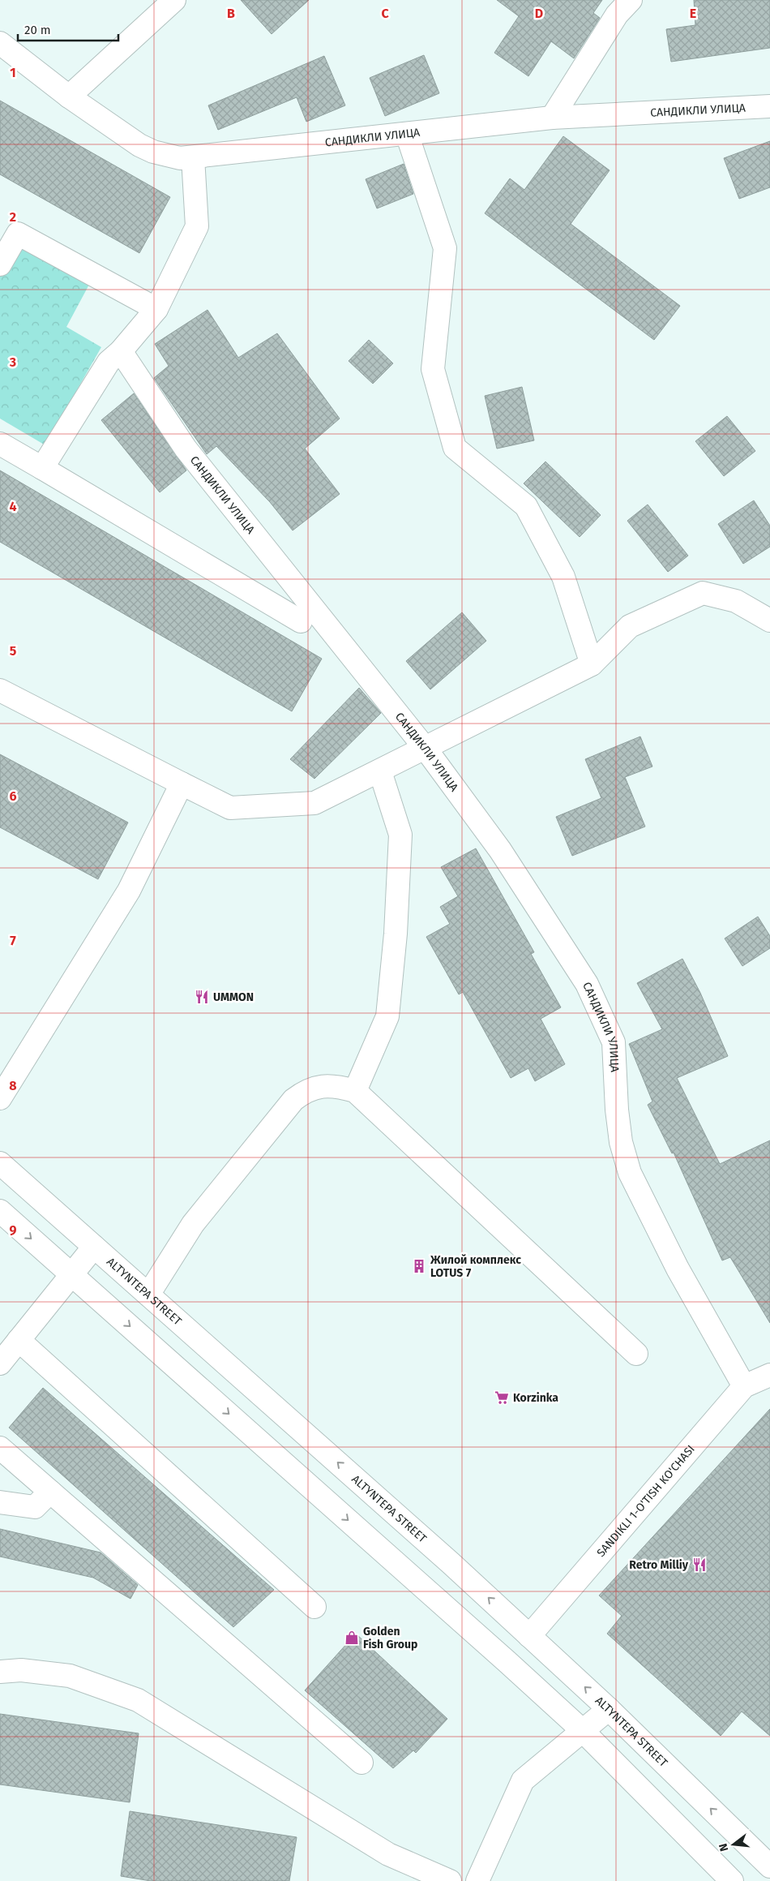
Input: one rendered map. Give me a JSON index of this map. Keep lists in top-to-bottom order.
{
  "streets": {
    "street": ["САНДИКЛИ УЛИЦА", "ALTYNTEPA STREET", "SANDIKLI 1-O'TISH KO'CHASI"]
  },
  "crossings": [
    ["САНДИКЛИ УЛИЦА", "SANDIKLI 1-O'TISH KO'CHASI"],
    ["ALTYNTEPA STREET", "SANDIKLI 1-O'TISH KO'CHASI"]
  ],
  "places": {
    "restaurant": ["UMMON", "Retro Milliy"],
    "building": ["Жилой комплекс LOTUS 7"],
    "supermarket": ["Korzinka"],
    "shop": ["Golden Fish Group"]
  },
  "scale_bar": "20 m",
  "north": "left",
  "grid": {
    "columns": [
      "B",
      "C",
      "D",
      "E"
    ],
    "rows": [
      "1",
      "2",
      "3",
      "4",
      "5",
      "6",
      "7",
      "8",
      "9"
    ]
  }
}
